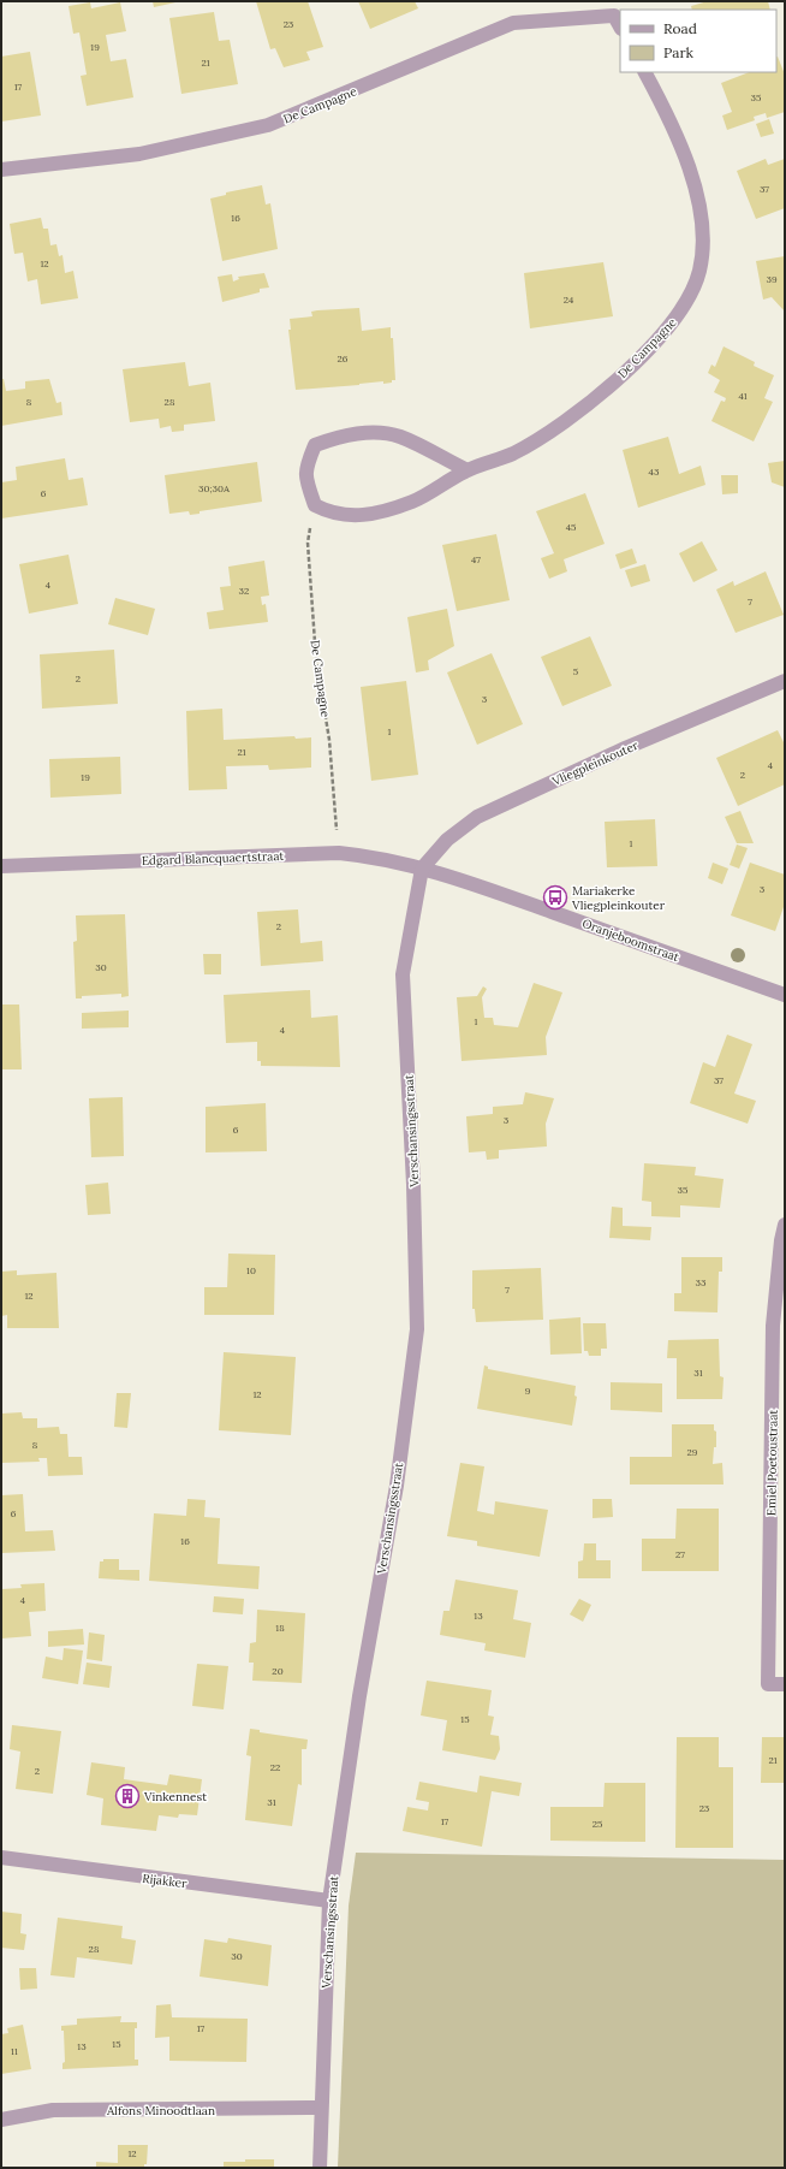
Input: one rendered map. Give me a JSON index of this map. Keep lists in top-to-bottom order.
{
  "streets": {
    "street": [
      "De Campagne",
      "Vliegpleinkouter",
      "Edgard Blancquaertstraat",
      "Oranjeboomstraat",
      "Verschansingsstraat",
      "Emiel Poetoustraat",
      "Rijakker",
      "Alfons Minoodtlaan"
    ]
  },
  "crossings": [
    ["De Campagne", "Edgard Blancquaertstraat"],
    ["Vliegpleinkouter", "Edgard Blancquaertstraat"],
    ["Vliegpleinkouter", "Oranjeboomstraat"],
    ["Vliegpleinkouter", "Verschansingsstraat"],
    ["Edgard Blancquaertstraat", "Oranjeboomstraat"],
    ["Edgard Blancquaertstraat", "Verschansingsstraat"],
    ["Oranjeboomstraat", "Verschansingsstraat"],
    ["Verschansingsstraat", "Rijakker"],
    ["Verschansingsstraat", "Alfons Minoodtlaan"]
  ],
  "places": {
    "bus stop": ["Mariakerke Vliegpleinkouter"],
    "building": ["Vinkennest"]
  },
  "house_numbers": [
    "23",
    "19",
    "21",
    "17",
    "35",
    "37",
    "16",
    "12",
    "39",
    "24",
    "26",
    "41",
    "8",
    "28",
    "43",
    "30;30A",
    "6",
    "45",
    "47",
    "4",
    "32",
    "7",
    "5",
    "2",
    "3",
    "1",
    "21",
    "4",
    "2",
    "19",
    "1",
    "3",
    "2",
    "30",
    "1",
    "4",
    "37",
    "3",
    "6",
    "35",
    "10",
    "33",
    "7",
    "12",
    "31",
    "9",
    "12",
    "8",
    "29",
    "6",
    "16",
    "27",
    "4",
    "13",
    "18",
    "20",
    "15",
    "21",
    "22",
    "2",
    "31",
    "23",
    "17",
    "25",
    "28",
    "30",
    "17",
    "15",
    "13",
    "11",
    "12"
  ],
  "legend": ["Road", "Park"]
}
